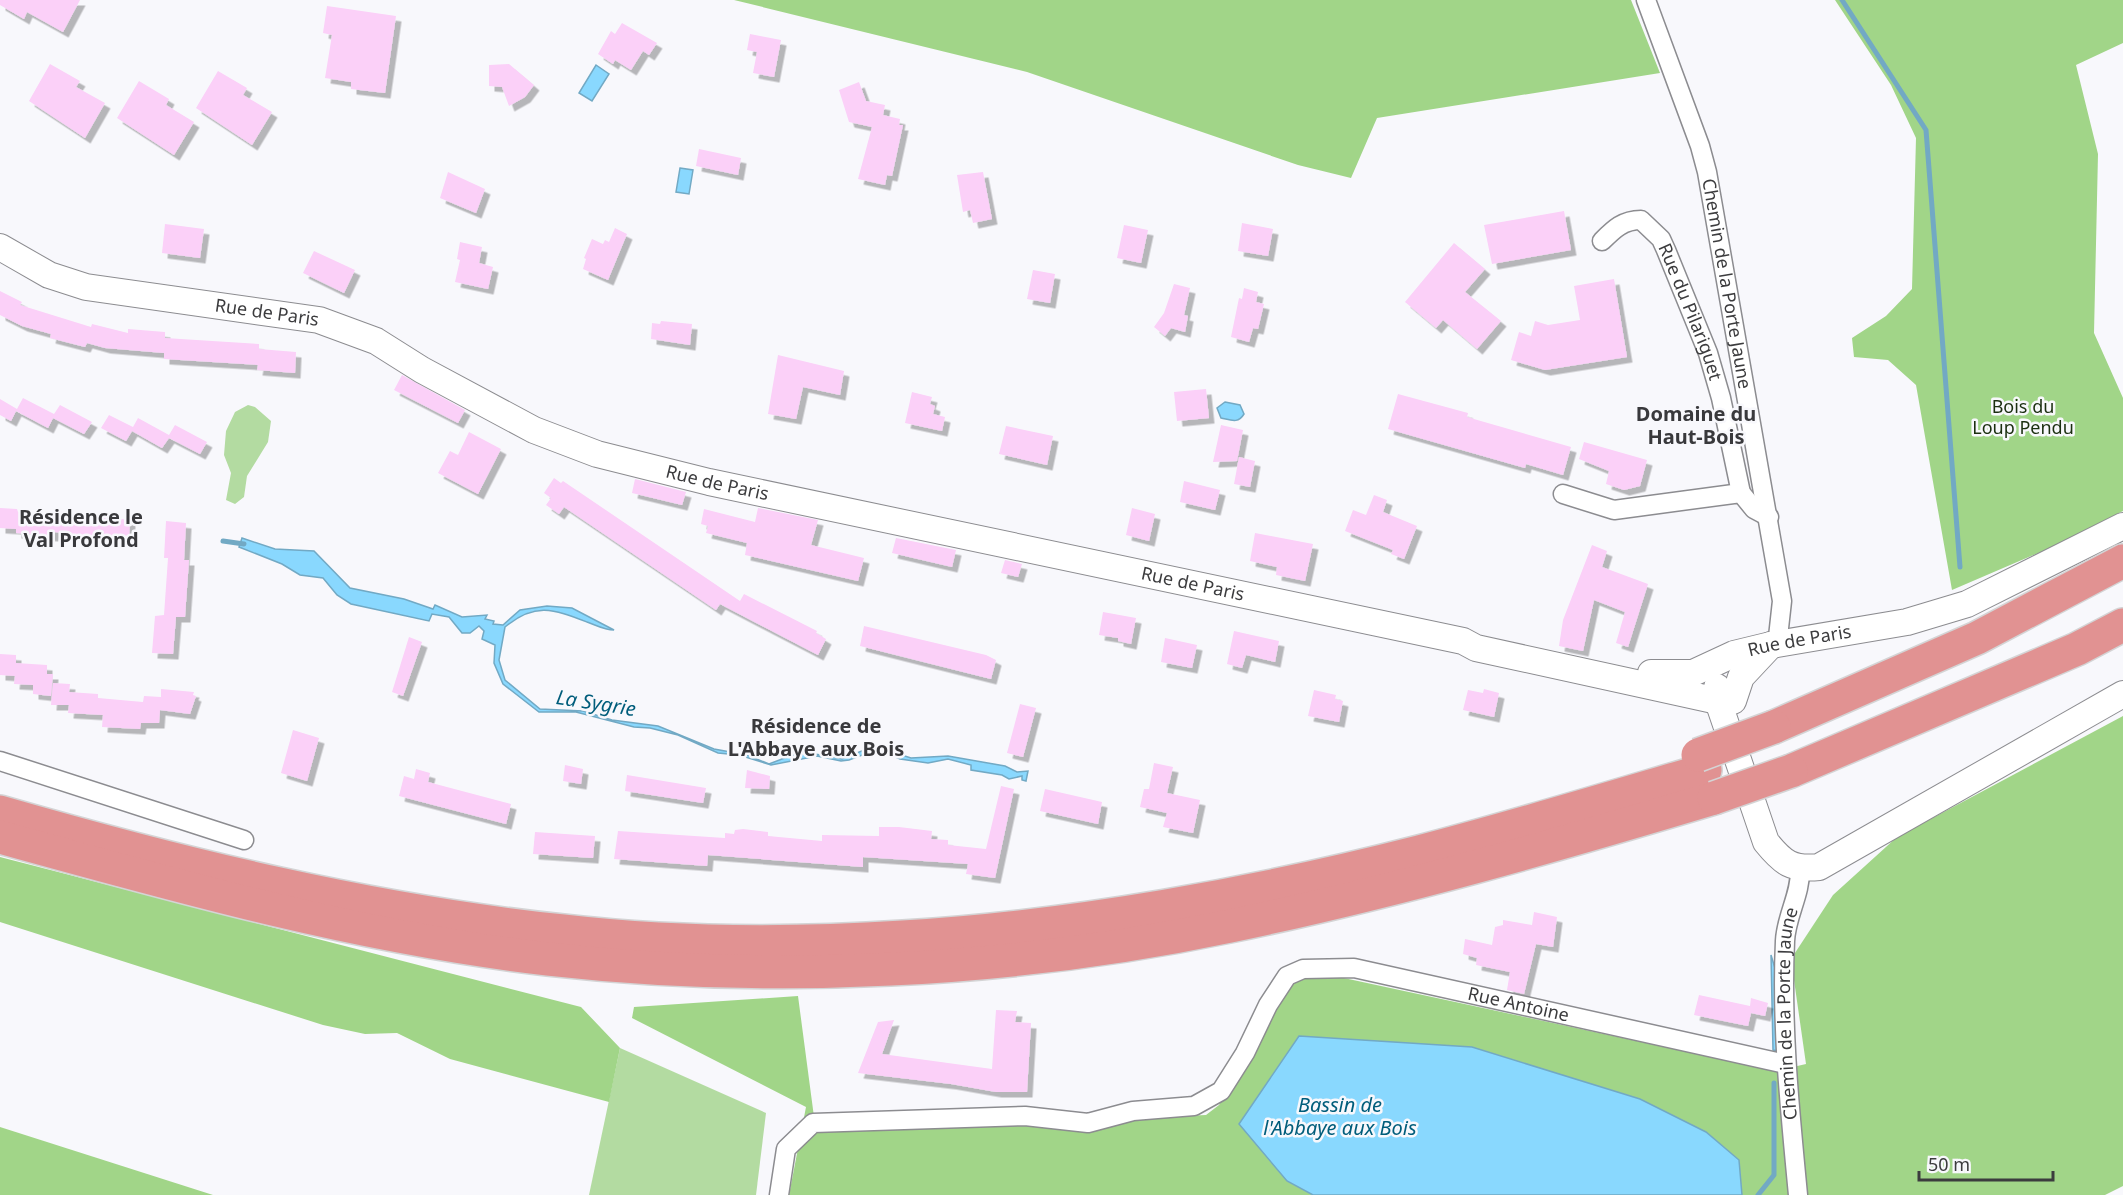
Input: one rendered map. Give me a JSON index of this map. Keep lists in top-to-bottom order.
{
  "streets": {
    "street": [
      "Chemin de la Porte Jaune",
      "Rue de Paris",
      "Rue du Pilariguet",
      "Rue Antoine"
    ]
  },
  "crossings": [
    ["Chemin de la Porte Jaune", "Rue de Paris"],
    ["Chemin de la Porte Jaune", "Rue Antoine"]
  ],
  "districts": ["Domaine du Haut-Bois", "Résidence le Val Profond", "Résidence de L'Abbaye aux Bois"],
  "water": ["La Sygrie", "Bassin de l'Abbaye aux Bois"],
  "parks": ["Bois du Loup Pendu"],
  "scale_bar": "50 m"
}
